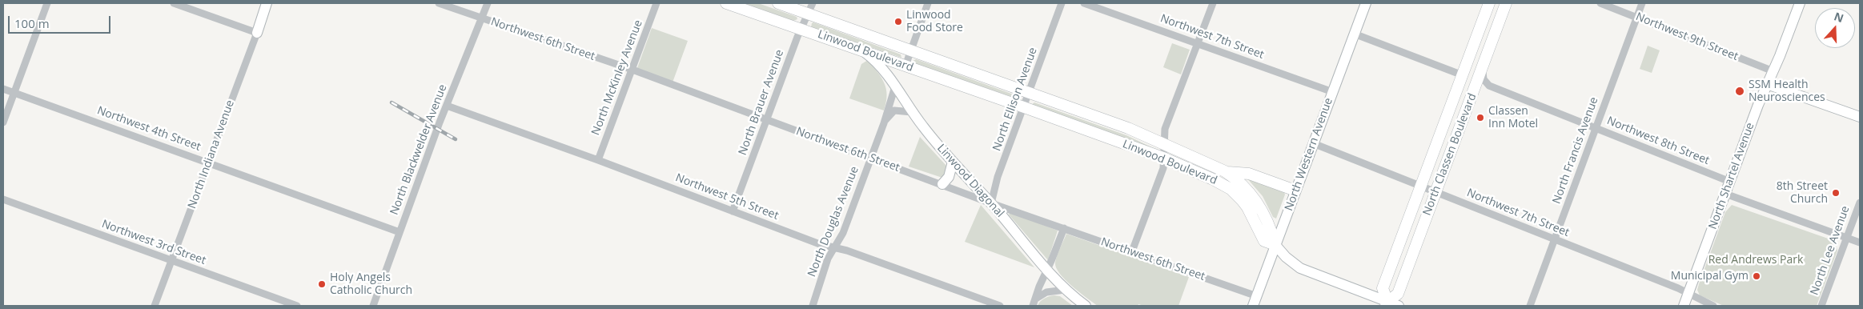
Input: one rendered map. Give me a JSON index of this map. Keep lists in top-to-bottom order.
{
  "streets": {
    "main road": [
      "Linwood Boulevard",
      "North Indiana Avenue",
      "North Western Avenue",
      "North Classen Boulevard",
      "North Shartel Avenue",
      "Linwood Diagonal"
    ],
    "street": [
      "Northwest 7th Street",
      "Northwest 9th Street",
      "Northwest 6th Street",
      "North McKinley Avenue",
      "North Ellison Avenue",
      "North Brauer Avenue",
      "Northwest 4th Street",
      "Northwest 8th Street",
      "North Blackwelder Avenue",
      "North Francis Avenue",
      "Northwest 5th Street",
      "North Douglas Avenue",
      "Northwest 3rd Street",
      "North Lee Avenue"
    ]
  },
  "crossings": [
    ["Northwest 7th Street", "North Francis Avenue"],
    ["Northwest 7th Street", "North Western Avenue"],
    ["Northwest 7th Street", "North Classen Boulevard"],
    ["Northwest 7th Street", "North Shartel Avenue"],
    ["Northwest 9th Street", "North Francis Avenue"],
    ["Northwest 9th Street", "North Shartel Avenue"],
    ["Northwest 6th Street", "North McKinley Avenue"],
    ["Northwest 6th Street", "North Ellison Avenue"],
    ["Northwest 6th Street", "North Brauer Avenue"],
    ["Northwest 6th Street", "North Blackwelder Avenue"],
    ["Northwest 6th Street", "North Western Avenue"],
    ["Northwest 6th Street", "Linwood Diagonal"],
    ["Northwest 6th Street", "North Douglas Avenue"],
    ["Linwood Boulevard", "North Ellison Avenue"],
    ["Linwood Boulevard", "North Brauer Avenue"],
    ["Linwood Boulevard", "North Western Avenue"],
    ["Linwood Boulevard", "Linwood Diagonal"],
    ["North McKinley Avenue", "Northwest 5th Street"],
    ["North Ellison Avenue", "Linwood Diagonal"],
    ["North Brauer Avenue", "Northwest 5th Street"],
    ["Northwest 4th Street", "North Blackwelder Avenue"],
    ["Northwest 4th Street", "North Indiana Avenue"],
    ["Northwest 8th Street", "North Francis Avenue"],
    ["Northwest 8th Street", "North Shartel Avenue"],
    ["North Blackwelder Avenue", "Northwest 5th Street"],
    ["North Indiana Avenue", "Northwest 3rd Street"],
    ["Linwood Diagonal", "North Douglas Avenue"],
    ["Northwest 5th Street", "North Douglas Avenue"]
  ],
  "parks": ["Red Andrews Park"],
  "places": [
    "Linwood Food Store",
    "SSM Health Neurosciences",
    "Classen Inn Motel",
    "8th Street Church",
    "Municipal Gym",
    "Holy Angels Catholic Church"
  ],
  "scale_bar": "100 m",
  "north": "top"
}
